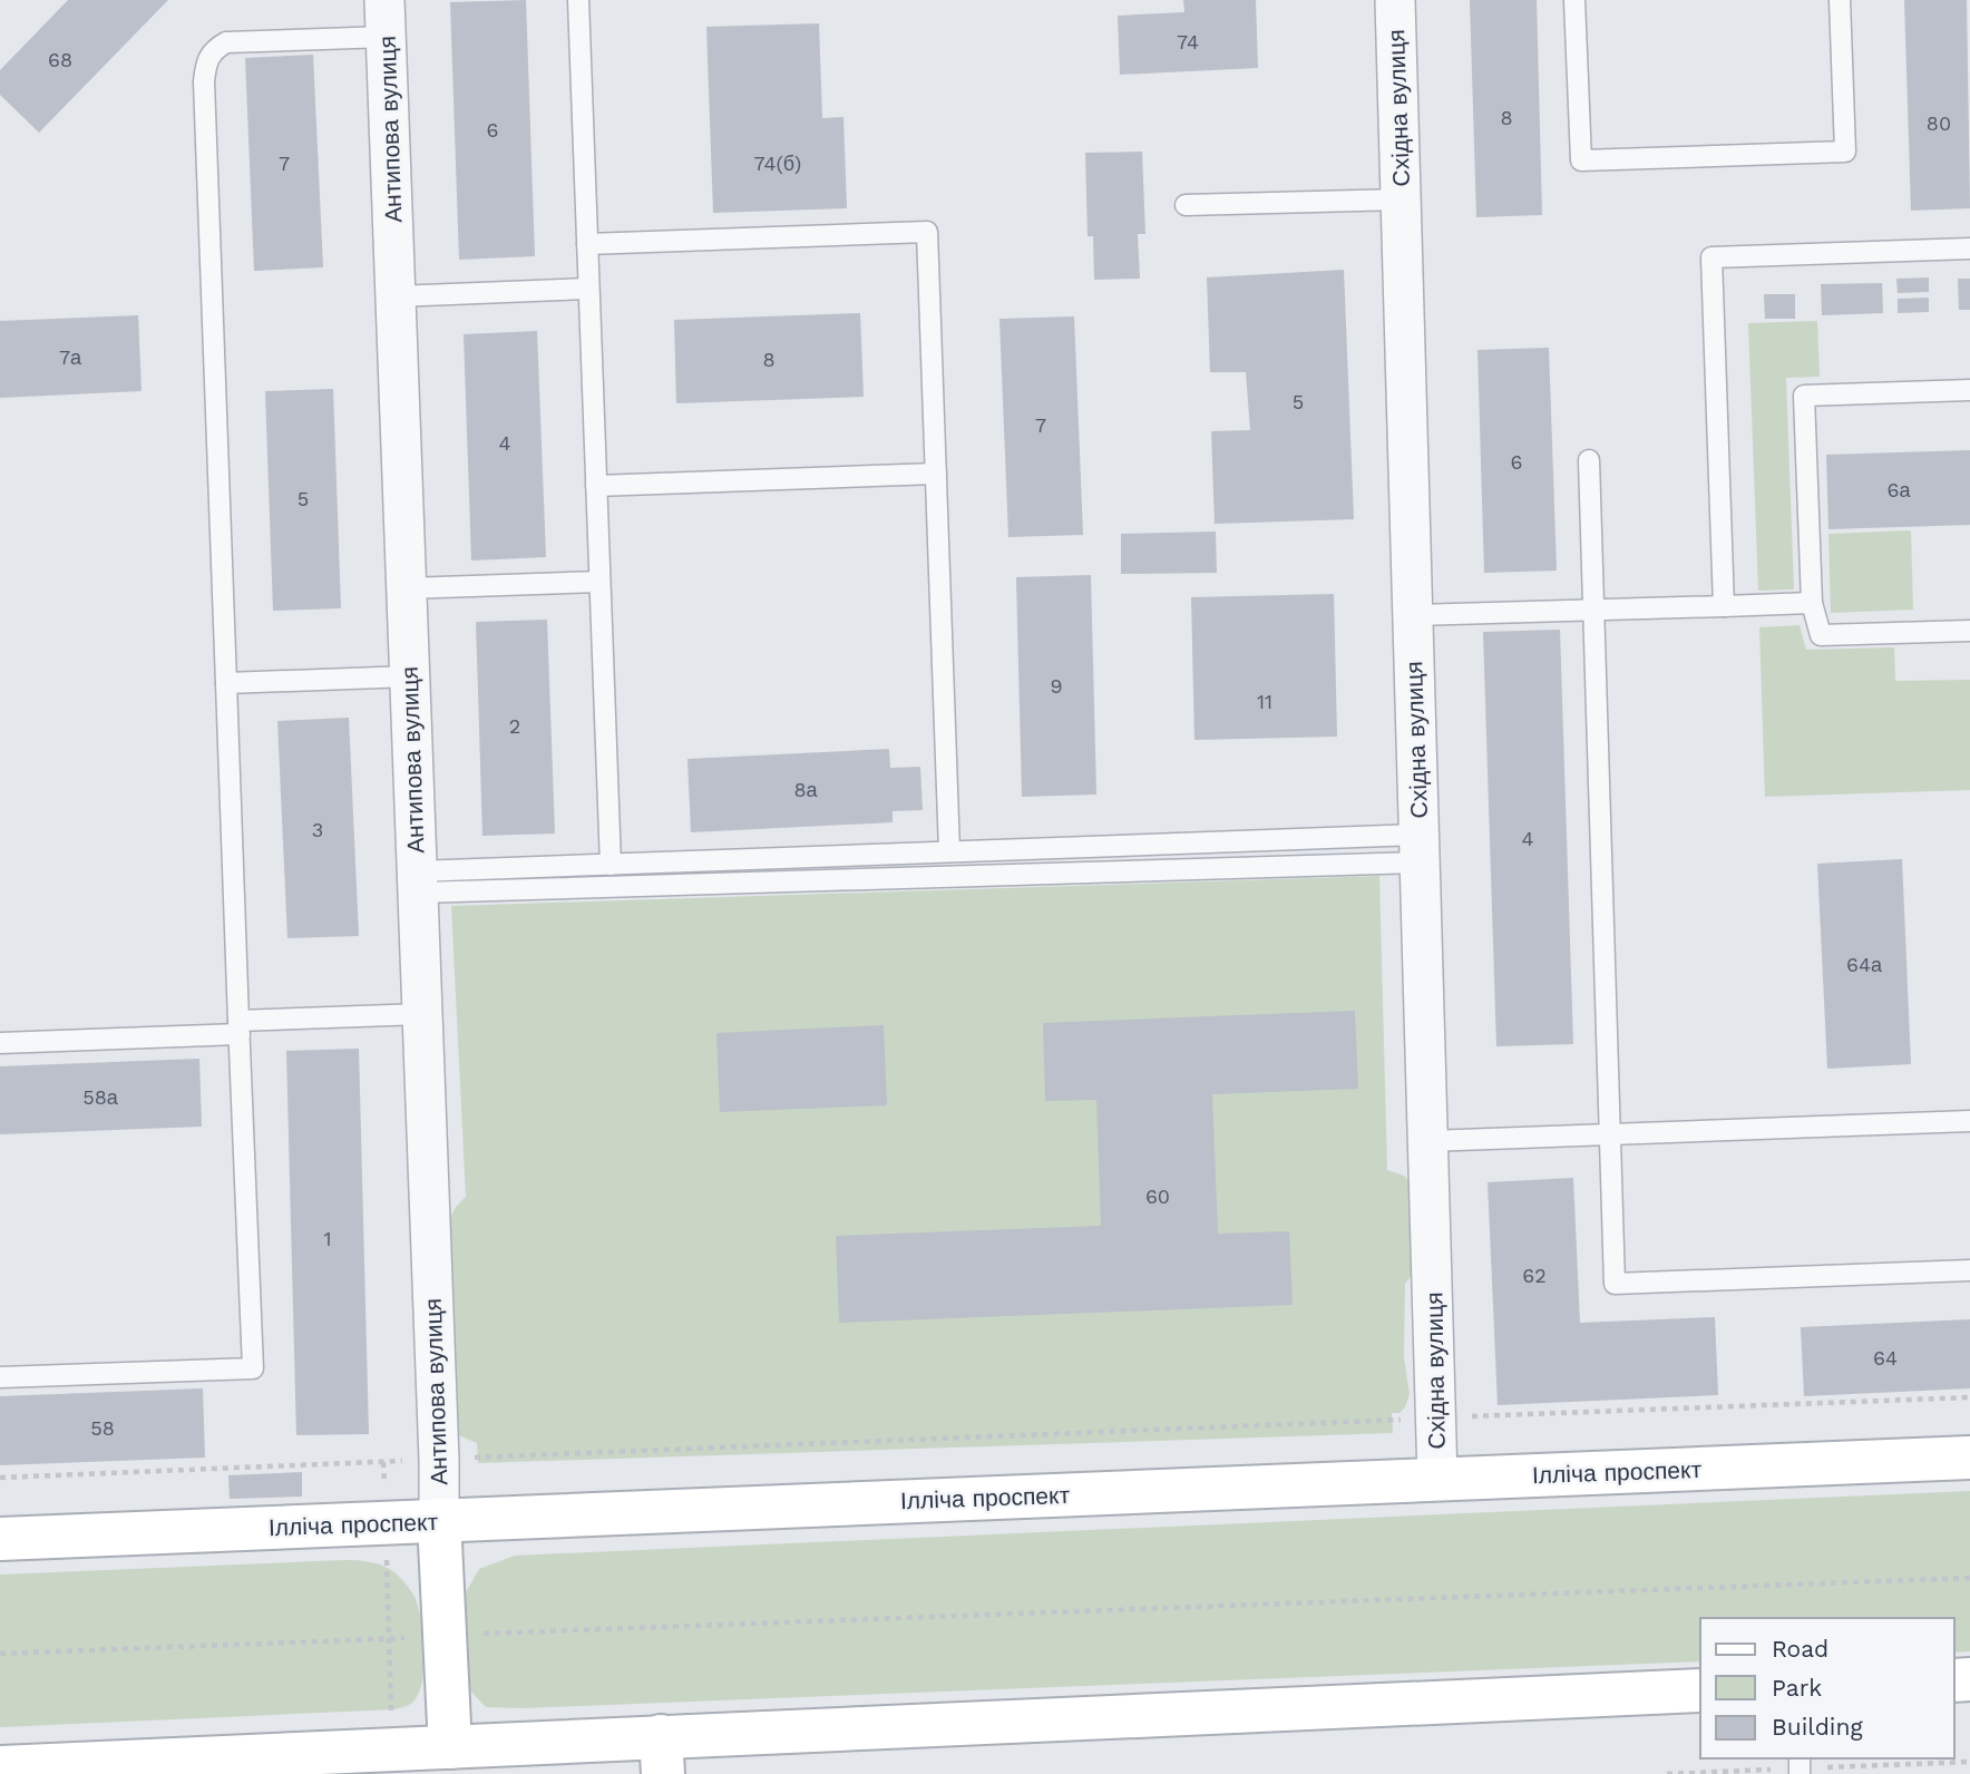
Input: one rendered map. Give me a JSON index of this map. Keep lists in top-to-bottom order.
{
  "streets": {
    "main road": ["Ілліча проспект"],
    "street": ["Східна вулиця", "Антипова вулиця"]
  },
  "crossings": [
    ["Східна вулиця", "Ілліча проспект"],
    ["Антипова вулиця", "Ілліча проспект"]
  ],
  "house_numbers": [
    "74",
    "68",
    "8",
    "80",
    "6",
    "7",
    "74(б)",
    "7а",
    "8",
    "5",
    "7",
    "4",
    "6",
    "6а",
    "5",
    "9",
    "11",
    "2",
    "8а",
    "3",
    "4",
    "64а",
    "58а",
    "60",
    "1",
    "62",
    "64",
    "58"
  ],
  "legend": ["Road", "Park", "Building"]
}
